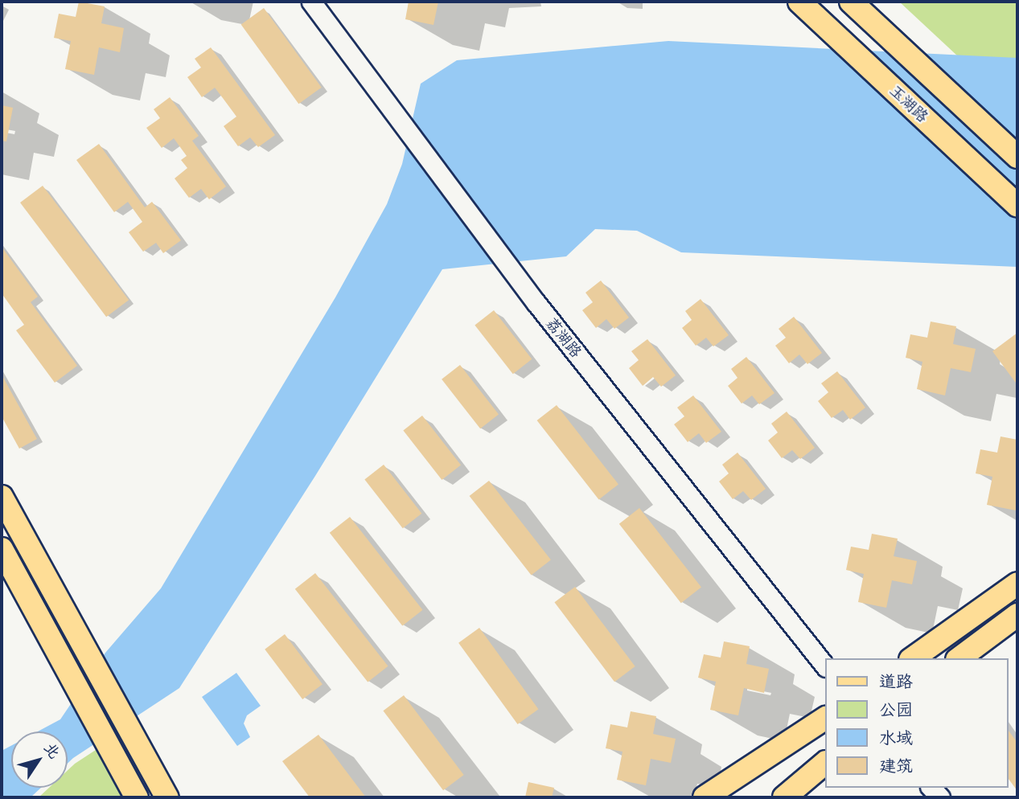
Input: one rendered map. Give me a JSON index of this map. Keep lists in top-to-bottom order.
{
  "streets": {
    "main road": ["玉湖路"],
    "street": ["荔湖路"]
  },
  "legend": [
    "道路",
    "公园",
    "水域",
    "建筑"
  ],
  "north": "top right"
}
